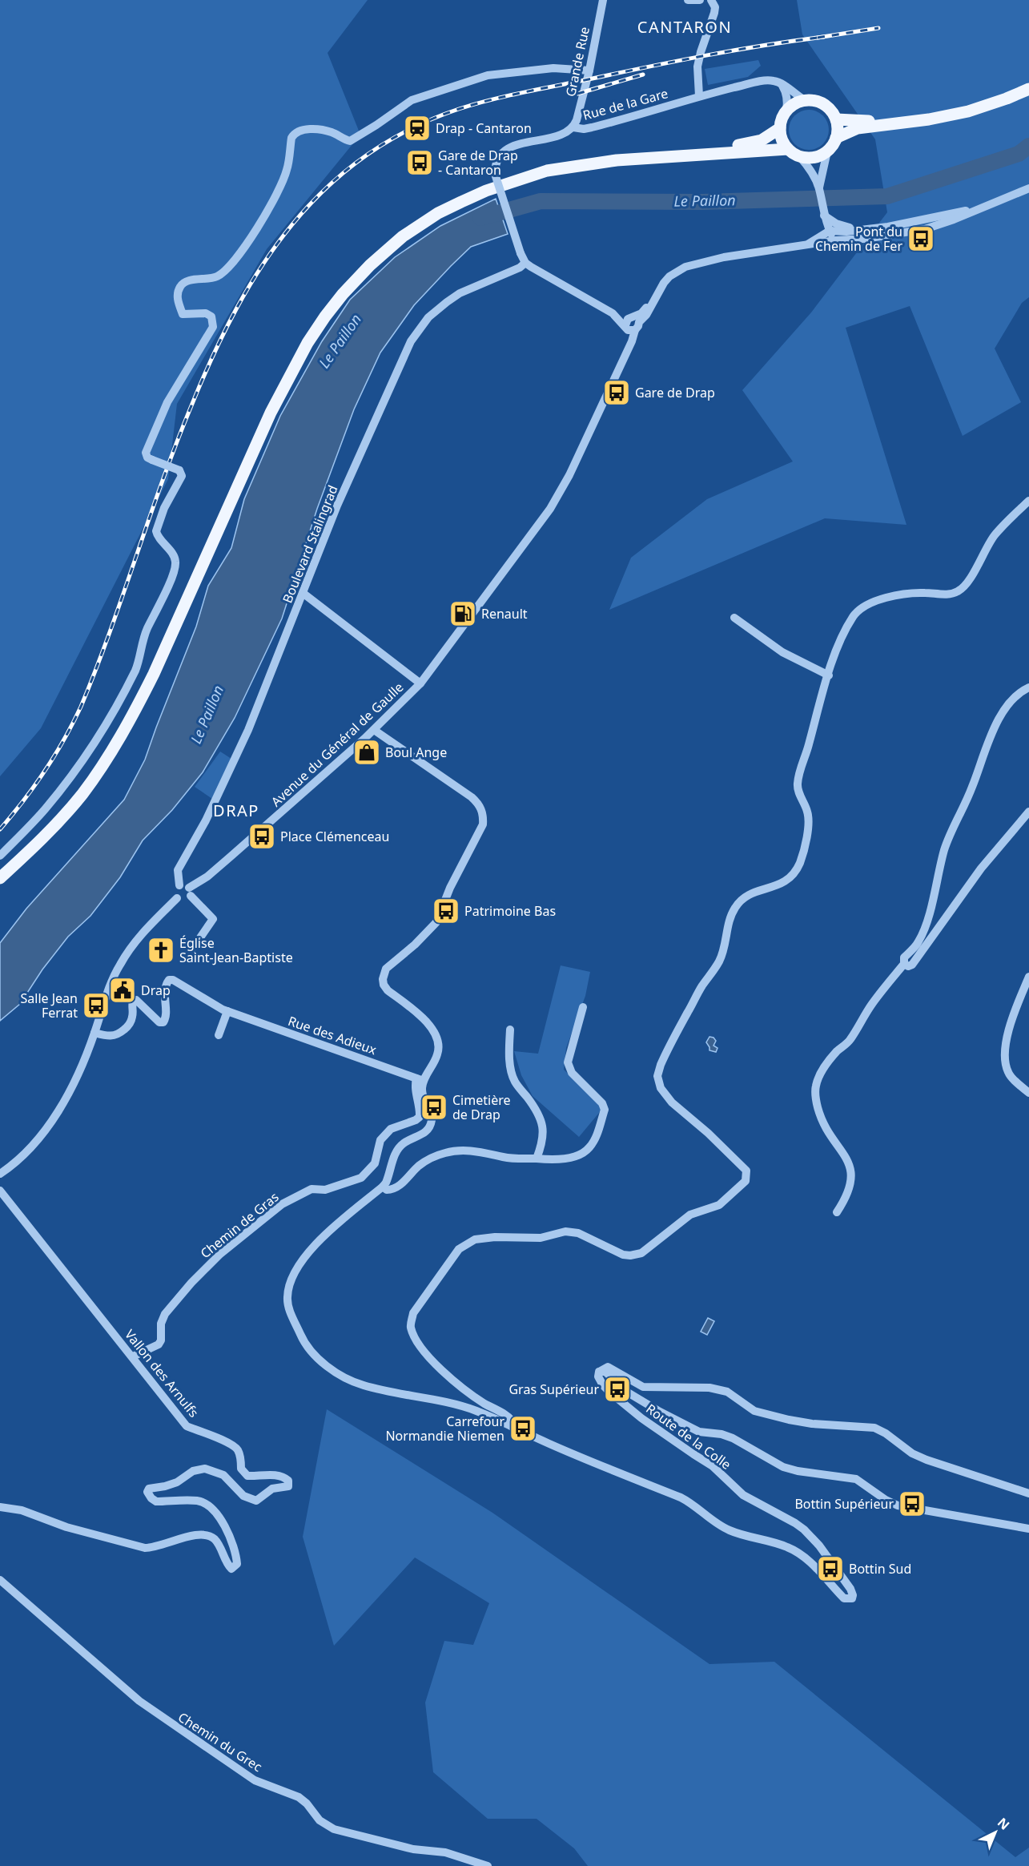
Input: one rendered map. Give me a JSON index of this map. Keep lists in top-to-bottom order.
{
  "streets": {
    "street": [
      "Grande Rue",
      "Rue de la Gare",
      "Boulevard Stalingrad",
      "Avenue du Général de Gaulle",
      "Rue des Adieux",
      "Chemin de Gras",
      "Vallon des Arnulfs",
      "Route de la Colle",
      "Chemin du Grec"
    ]
  },
  "crossings": [
    ["Grande Rue", "Rue de la Gare"],
    ["Rue de la Gare", "Boulevard Stalingrad"],
    ["Boulevard Stalingrad", "Avenue du Général de Gaulle"],
    ["Rue des Adieux", "Chemin de Gras"],
    ["Chemin de Gras", "Vallon des Arnulfs"]
  ],
  "districts": ["CANTARON", "DRAP"],
  "water": ["Le Paillon"],
  "places": {
    "station": ["Drap - Cantaron"],
    "bus stop": [
      "Gare de Drap - Cantaron",
      "Pont du Chemin de Fer",
      "Gare de Drap",
      "Place Clémenceau",
      "Patrimoine Bas",
      "Salle Jean Ferrat",
      "Cimetière de Drap",
      "Gras Supérieur",
      "Carrefour Normandie Niemen",
      "Bottin Supérieur",
      "Bottin Sud"
    ],
    "fuel station": ["Renault"],
    "shop": ["Boul Ange"],
    "church": ["Église Saint-Jean-Baptiste"],
    "public building": ["Drap"]
  },
  "north": "top right"
}
